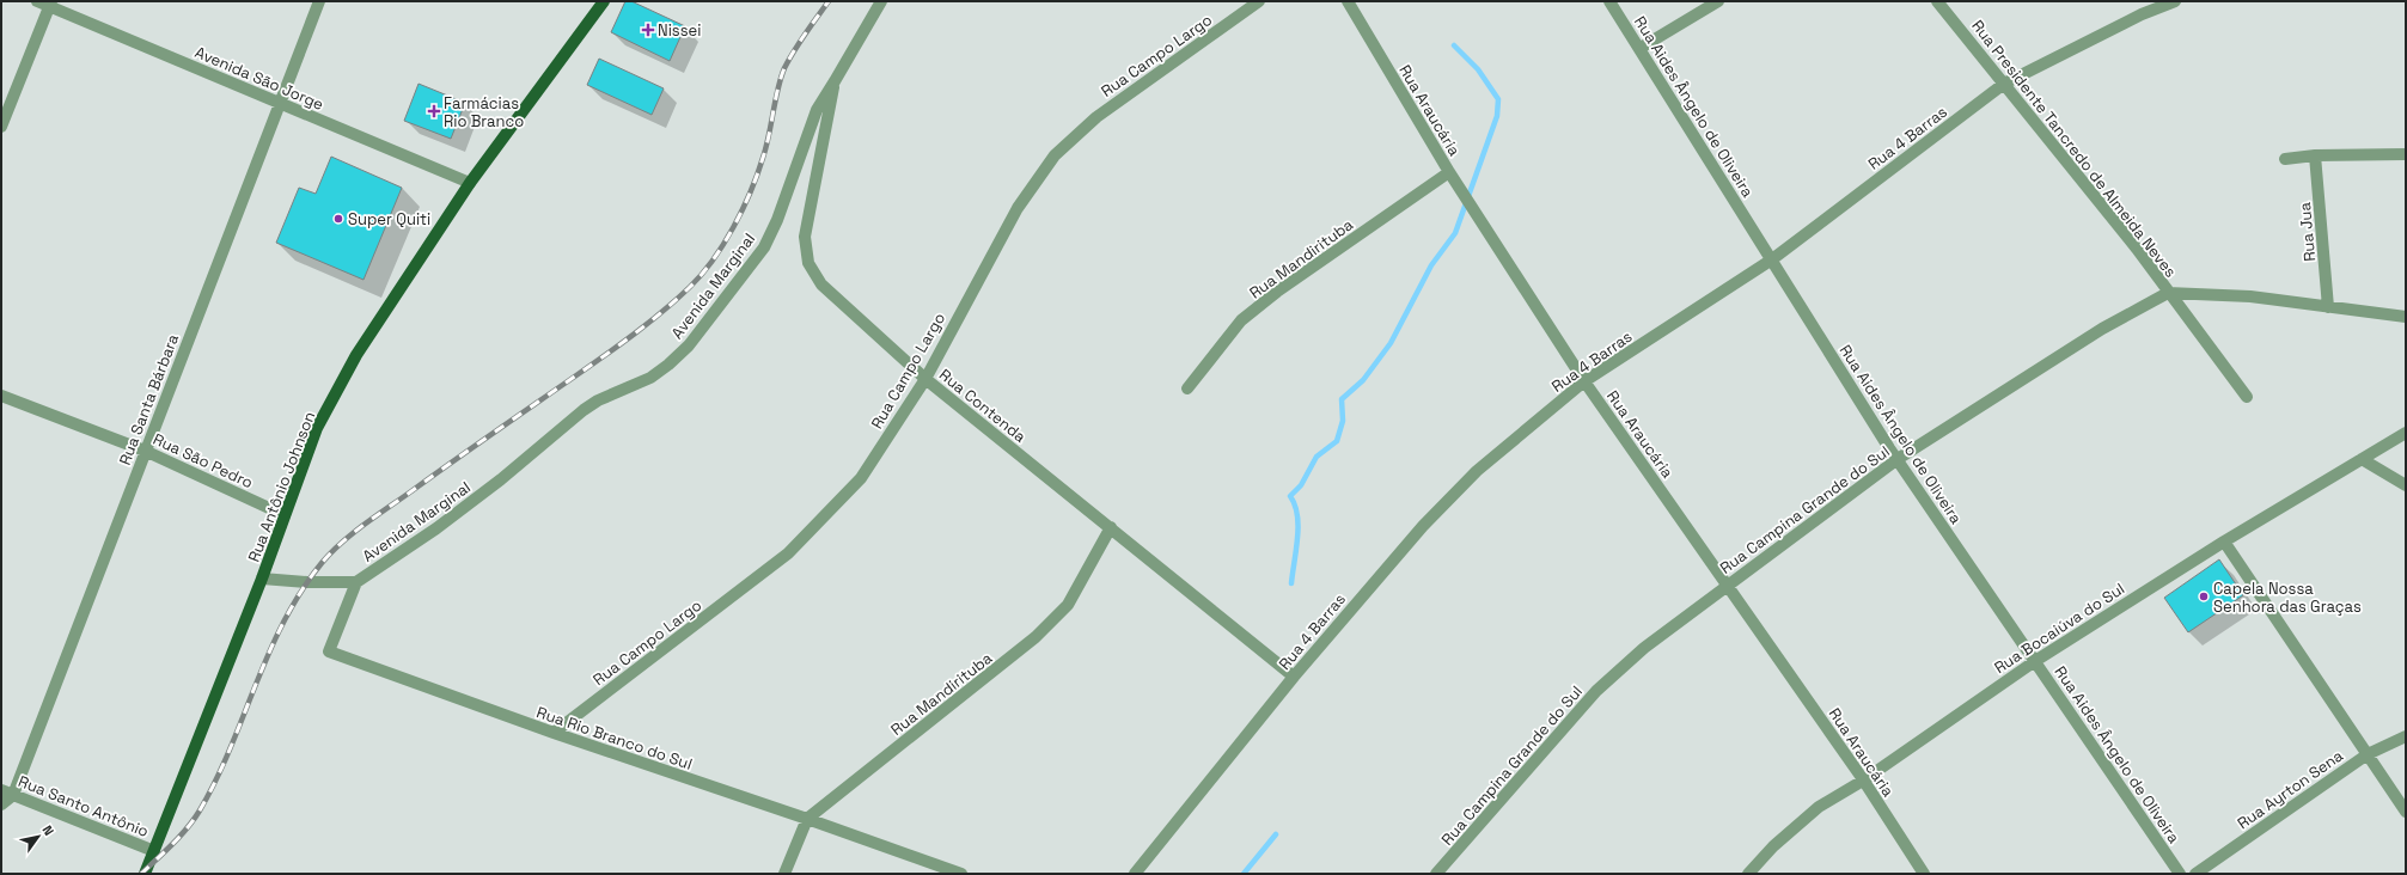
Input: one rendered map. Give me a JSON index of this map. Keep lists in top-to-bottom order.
{
  "streets": {
    "main road": ["Rua Antônio Johnson"],
    "street": [
      "Rua Campo Largo",
      "Avenida São Jorge",
      "Rua Aides Ângelo de Oliveira",
      "Rua Araucária",
      "Rua 4 Barras",
      "Rua Presidente Tancredo de Almeida Neves",
      "Rua Jua",
      "Rua Mandirituba",
      "Avenida Marginal",
      "Rua Santa Bárbara",
      "Rua Contenda",
      "Rua São Pedro",
      "Rua Campina Grande do Sul",
      "Rua Bocaiúva do Sul",
      "Rua Rio Branco do Sul",
      "Rua Ayrton Sena",
      "Rua Santo Antônio"
    ]
  },
  "crossings": [
    ["Rua Campo Largo", "Rua Contenda"],
    ["Rua Campo Largo", "Rua Rio Branco do Sul"],
    ["Avenida São Jorge", "Rua Santa Bárbara"],
    ["Avenida São Jorge", "Rua Antônio Johnson"],
    ["Rua Aides Ângelo de Oliveira", "Rua 4 Barras"],
    ["Rua Aides Ângelo de Oliveira", "Rua Campina Grande do Sul"],
    ["Rua Aides Ângelo de Oliveira", "Rua Bocaiúva do Sul"],
    ["Rua Araucária", "Rua 4 Barras"],
    ["Rua Araucária", "Rua Mandirituba"],
    ["Rua Araucária", "Rua Campina Grande do Sul"],
    ["Rua Araucária", "Rua Bocaiúva do Sul"],
    ["Rua 4 Barras", "Rua Presidente Tancredo de Almeida Neves"],
    ["Rua 4 Barras", "Rua Contenda"],
    ["Rua Presidente Tancredo de Almeida Neves", "Rua Campina Grande do Sul"],
    ["Rua Mandirituba", "Rua Contenda"],
    ["Rua Mandirituba", "Rua Rio Branco do Sul"],
    ["Avenida Marginal", "Rua Contenda"],
    ["Avenida Marginal", "Rua Antônio Johnson"],
    ["Avenida Marginal", "Rua Rio Branco do Sul"],
    ["Rua Santa Bárbara", "Rua São Pedro"],
    ["Rua Santa Bárbara", "Rua Santo Antônio"],
    ["Rua São Pedro", "Rua Antônio Johnson"],
    ["Rua Antônio Johnson", "Rua Santo Antônio"]
  ],
  "places": {
    "health": ["Nissei", "Farmácias Rio Branco"],
    "other": ["Super Quiti", "Capela Nossa Senhora das Graças"]
  },
  "north": "top right"
}
